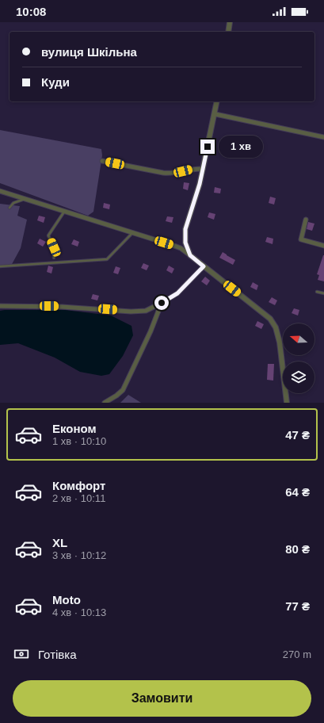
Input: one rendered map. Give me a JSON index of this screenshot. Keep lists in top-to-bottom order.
{
  "north": "left",
  "page": {
    "status": "10:08",
    "banner": ["вулиця Шкільна", "Куди"],
    "bubble": "1 хв",
    "list": [
      {
        "name": "Економ",
        "note": "1 хв · 10:10",
        "value": "47 ₴"
      },
      {
        "name": "Комфорт",
        "note": "2 хв · 10:11",
        "value": "64 ₴"
      },
      {
        "name": "XL",
        "note": "3 хв · 10:12",
        "value": "80 ₴"
      },
      {
        "name": "Moto",
        "note": "4 хв · 10:13",
        "value": "77 ₴"
      }
    ],
    "pay": ["Готівка", "270 m"],
    "buttons": "Замовити"
  }
}
